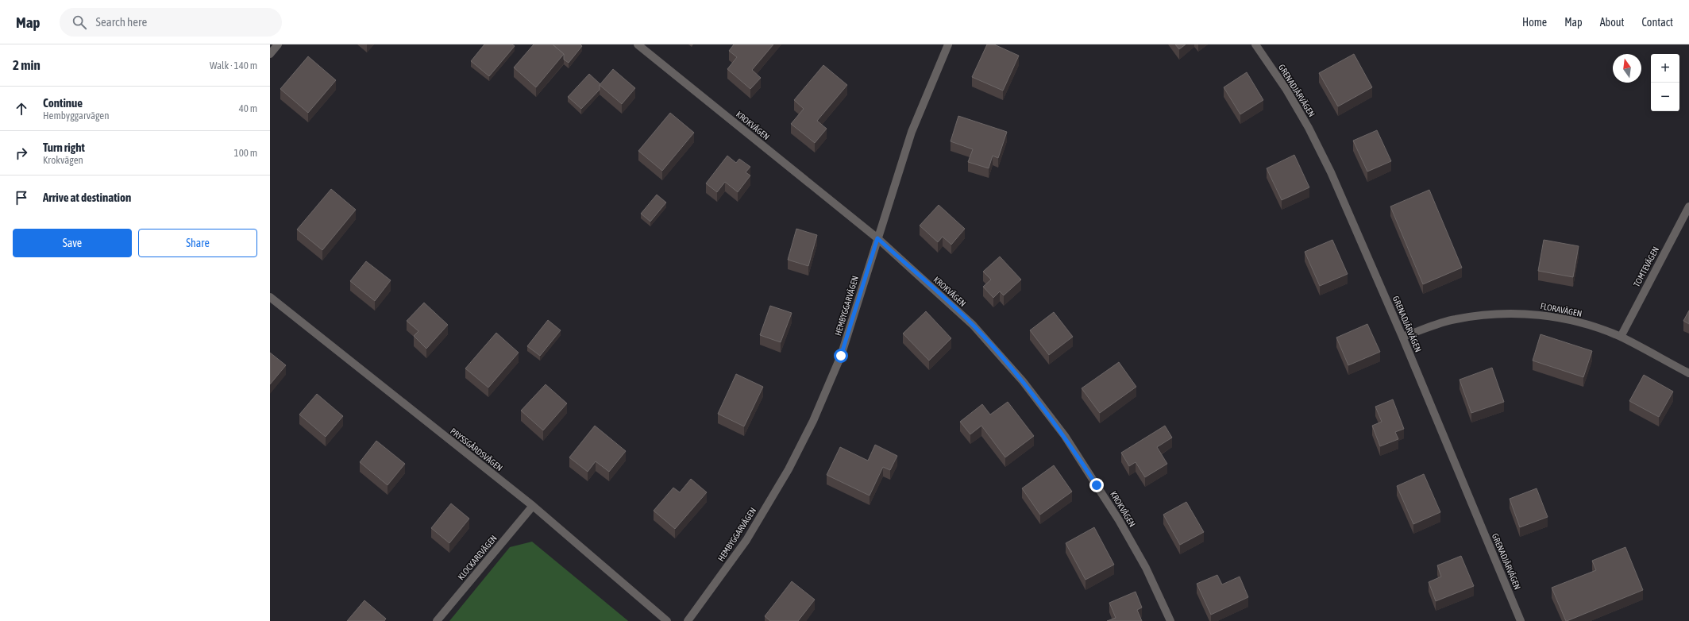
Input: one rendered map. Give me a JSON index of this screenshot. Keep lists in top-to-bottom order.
{
  "streets": {
    "street": [
      "GRENADJÄRVÄGEN",
      "KROKVÄGEN",
      "TOMTEVÄGEN",
      "HEMBYGGARVÄGEN",
      "FLORAVÄGEN",
      "PRYSSGÅRDSVÄGEN",
      "KLOCKAREVÄGEN"
    ]
  },
  "crossings": [
    ["GRENADJÄRVÄGEN", "FLORAVÄGEN"],
    ["KROKVÄGEN", "HEMBYGGARVÄGEN"],
    ["TOMTEVÄGEN", "FLORAVÄGEN"],
    ["PRYSSGÅRDSVÄGEN", "KLOCKAREVÄGEN"]
  ],
  "north": "top",
  "page": {
    "header": "Map",
    "search": "Search here",
    "nav": [
      "Home",
      "Map",
      "About",
      "Contact"
    ],
    "heading": ["2 min", "Walk · 140 m"],
    "map_buttons": ["+", "−"],
    "list": [
      ["Continue", "Hembyggarvägen", "40 m"],
      ["Turn right", "Krokvägen", "100 m"],
      "Arrive at destination"
    ],
    "buttons": ["Save", "Share"]
  }
}
